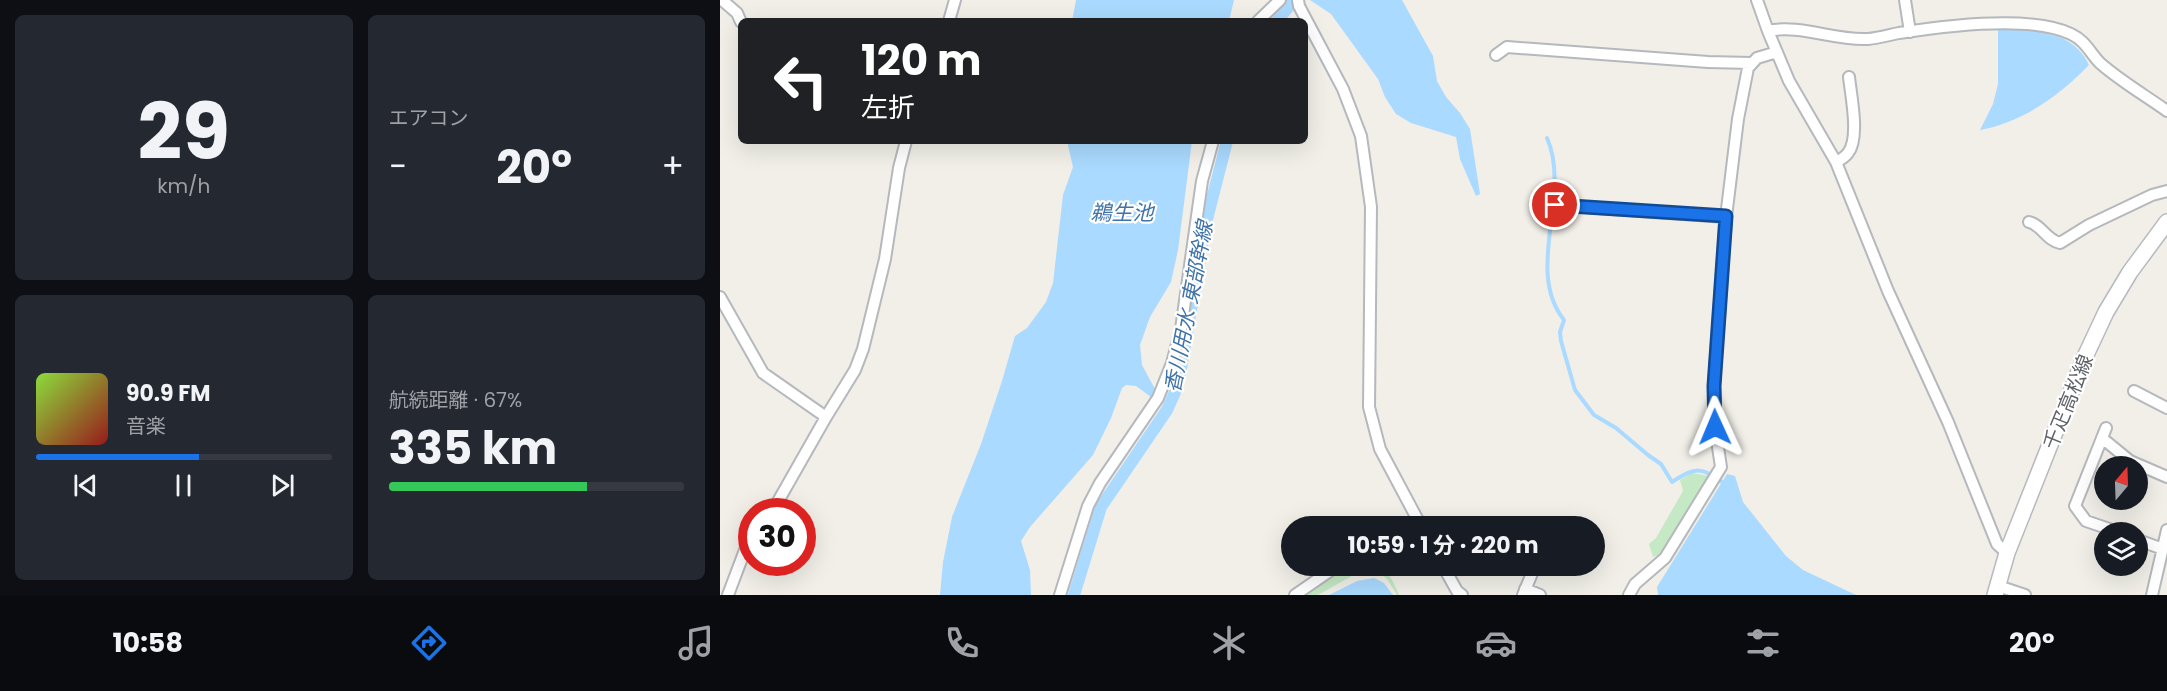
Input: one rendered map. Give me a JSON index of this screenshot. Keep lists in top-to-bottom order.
{
  "streets": {
    "main road": ["千疋高松線"]
  },
  "water": ["鵜生池", "香川用水 東部幹線"],
  "north": "top",
  "page": {
    "tile": [
      ["29", "km/h"],
      "エアコン",
      ["航続距離 · 67%", "335 km"]
    ],
    "turn": ["120 m", "左折"],
    "heat": ["−", "20°", "+"],
    "song": ["90.9 FM", "音楽"],
    "limit": "30",
    "trip": "10:59 · 1 分 · 220 m",
    "tabs": ["10:58", "20°"]
  }
}
